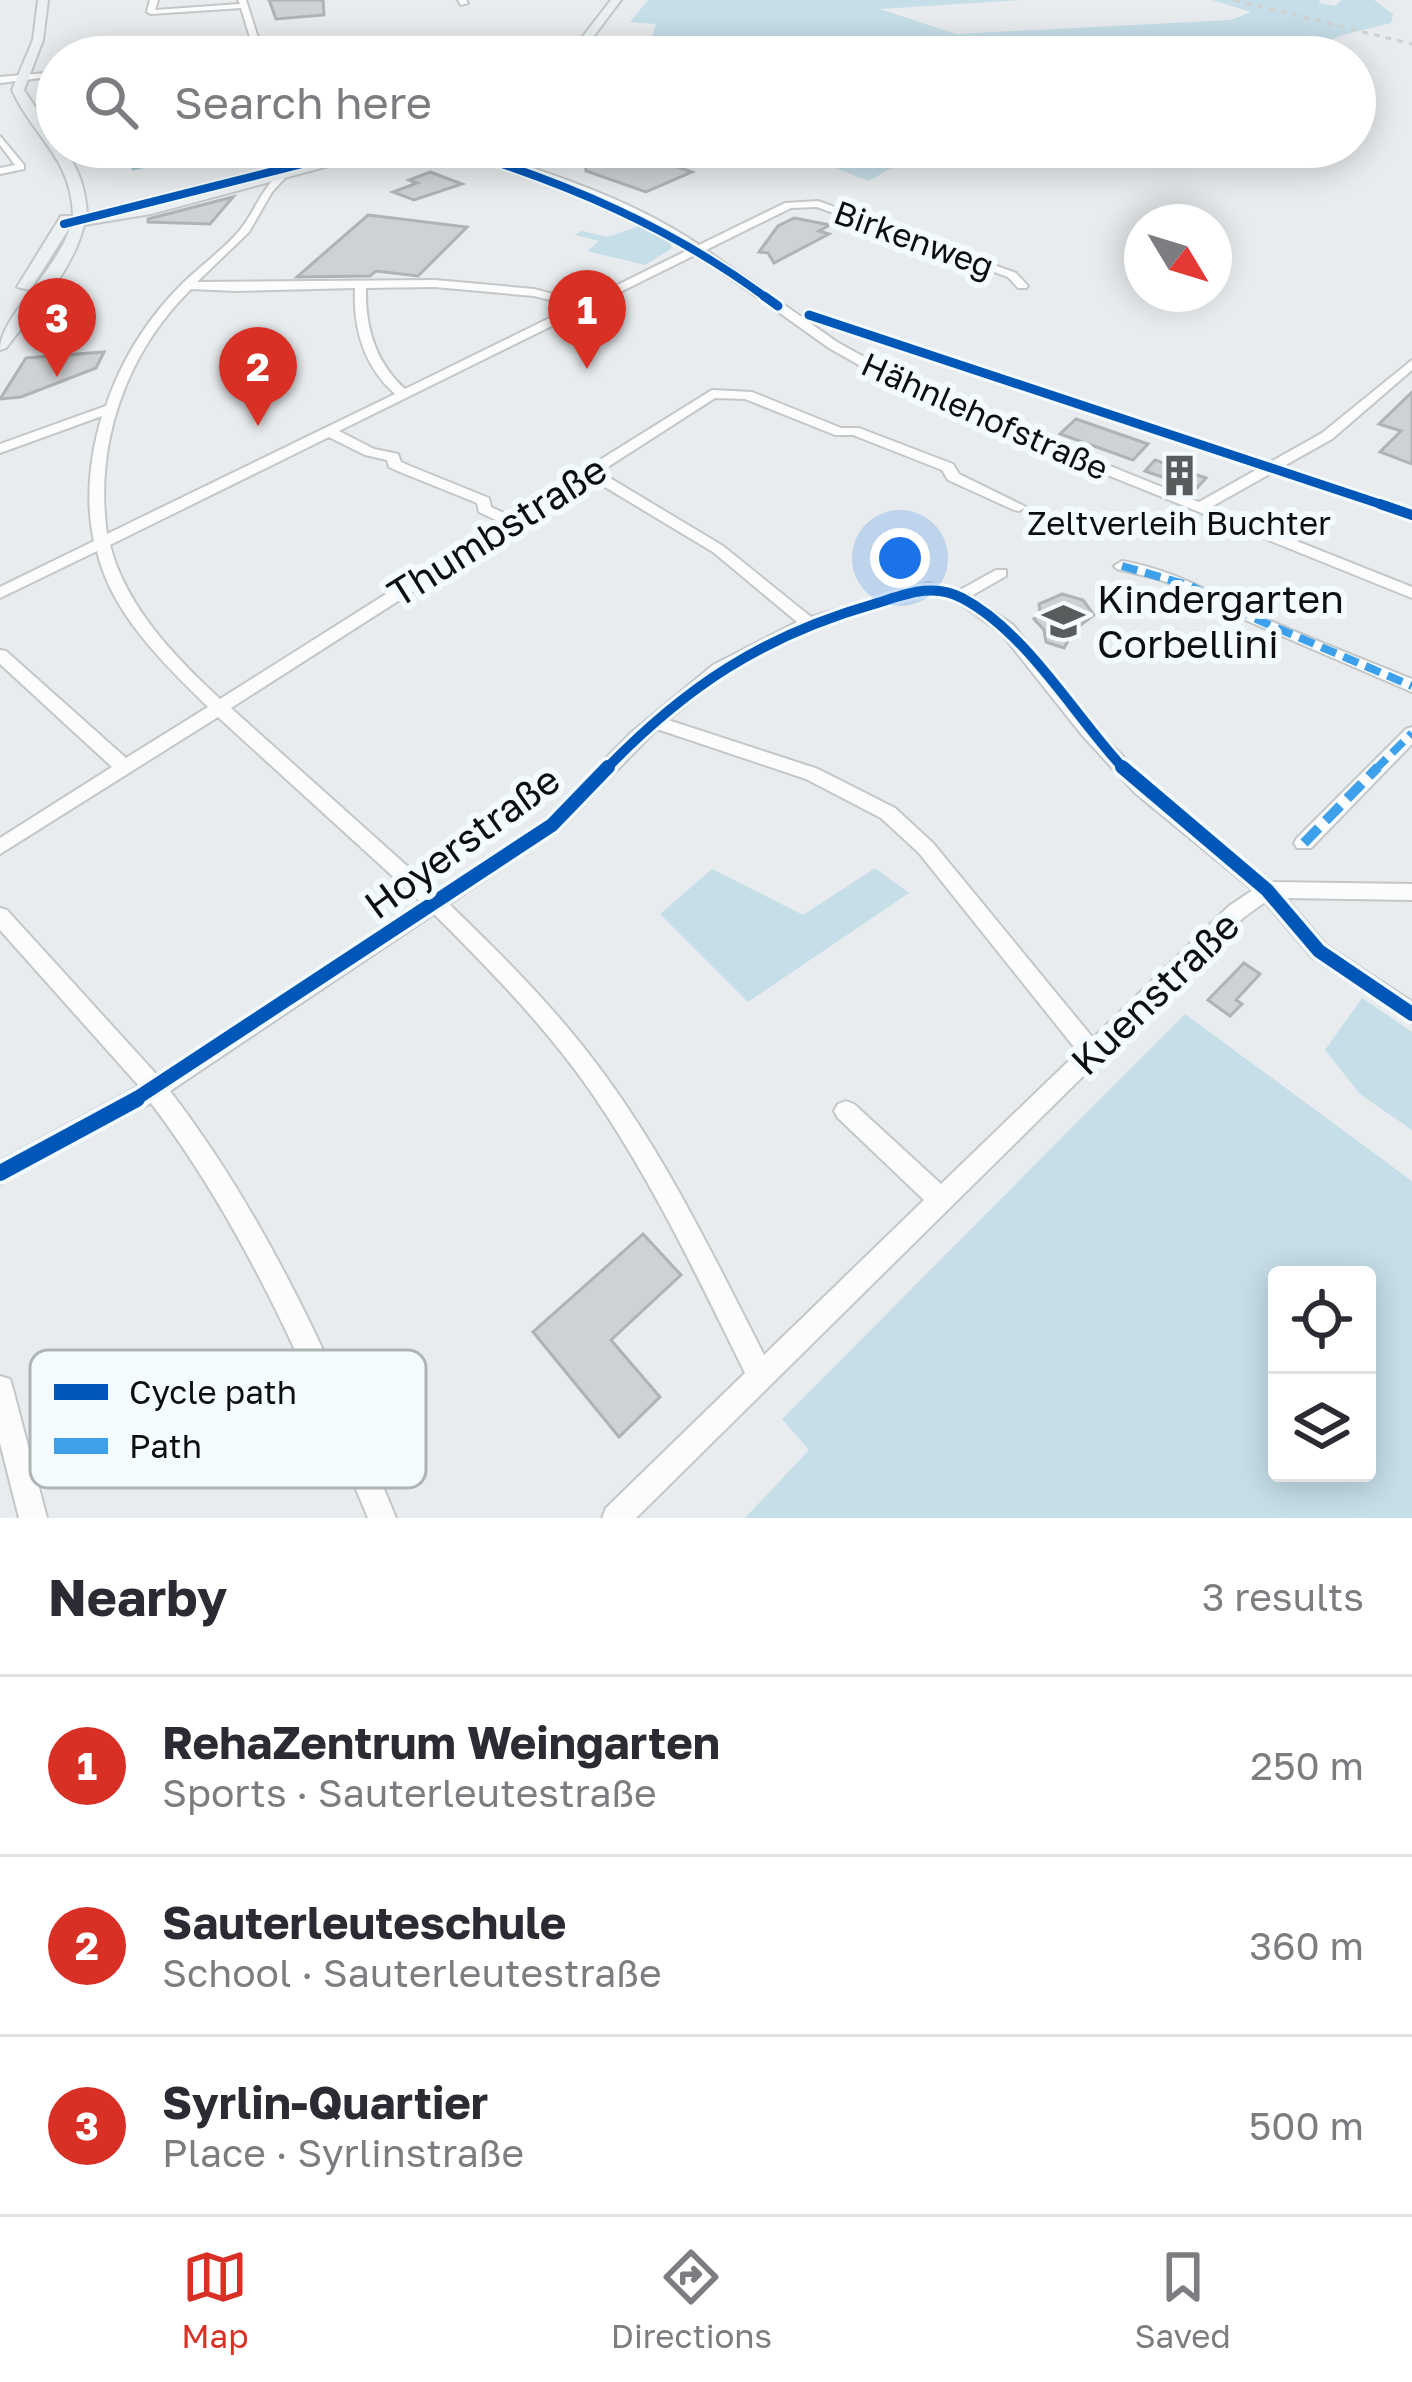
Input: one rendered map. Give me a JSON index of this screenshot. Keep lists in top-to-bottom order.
{
  "streets": {
    "street": [
      "Birkenweg",
      "Hähnlehofstraße",
      "Thumbstraße",
      "Hoyerstraße",
      "Kuenstraße"
    ]
  },
  "crossings": [
    ["Birkenweg", "Hähnlehofstraße"]
  ],
  "places": {
    "building": ["Zeltverleih Buchter"],
    "school or university": ["Kindergarten Corbellini"]
  },
  "legend": ["Cycle path", "Path"],
  "north": "bottom right",
  "page": {
    "search": "Search here",
    "pins": ["1", "3", "2"],
    "heading": ["Nearby", "3 results"],
    "list": [
      {
        "mark": "1",
        "name": "RehaZentrum Weingarten",
        "note": "Sports · Sauterleutestraße",
        "value": "250 m"
      },
      {
        "mark": "2",
        "name": "Sauterleuteschule",
        "note": "School · Sauterleutestraße",
        "value": "360 m"
      },
      {
        "mark": "3",
        "name": "Syrlin-Quartier",
        "note": "Place · Syrlinstraße",
        "value": "500 m"
      }
    ],
    "nav": ["Map", "Directions", "Saved"]
  }
}
